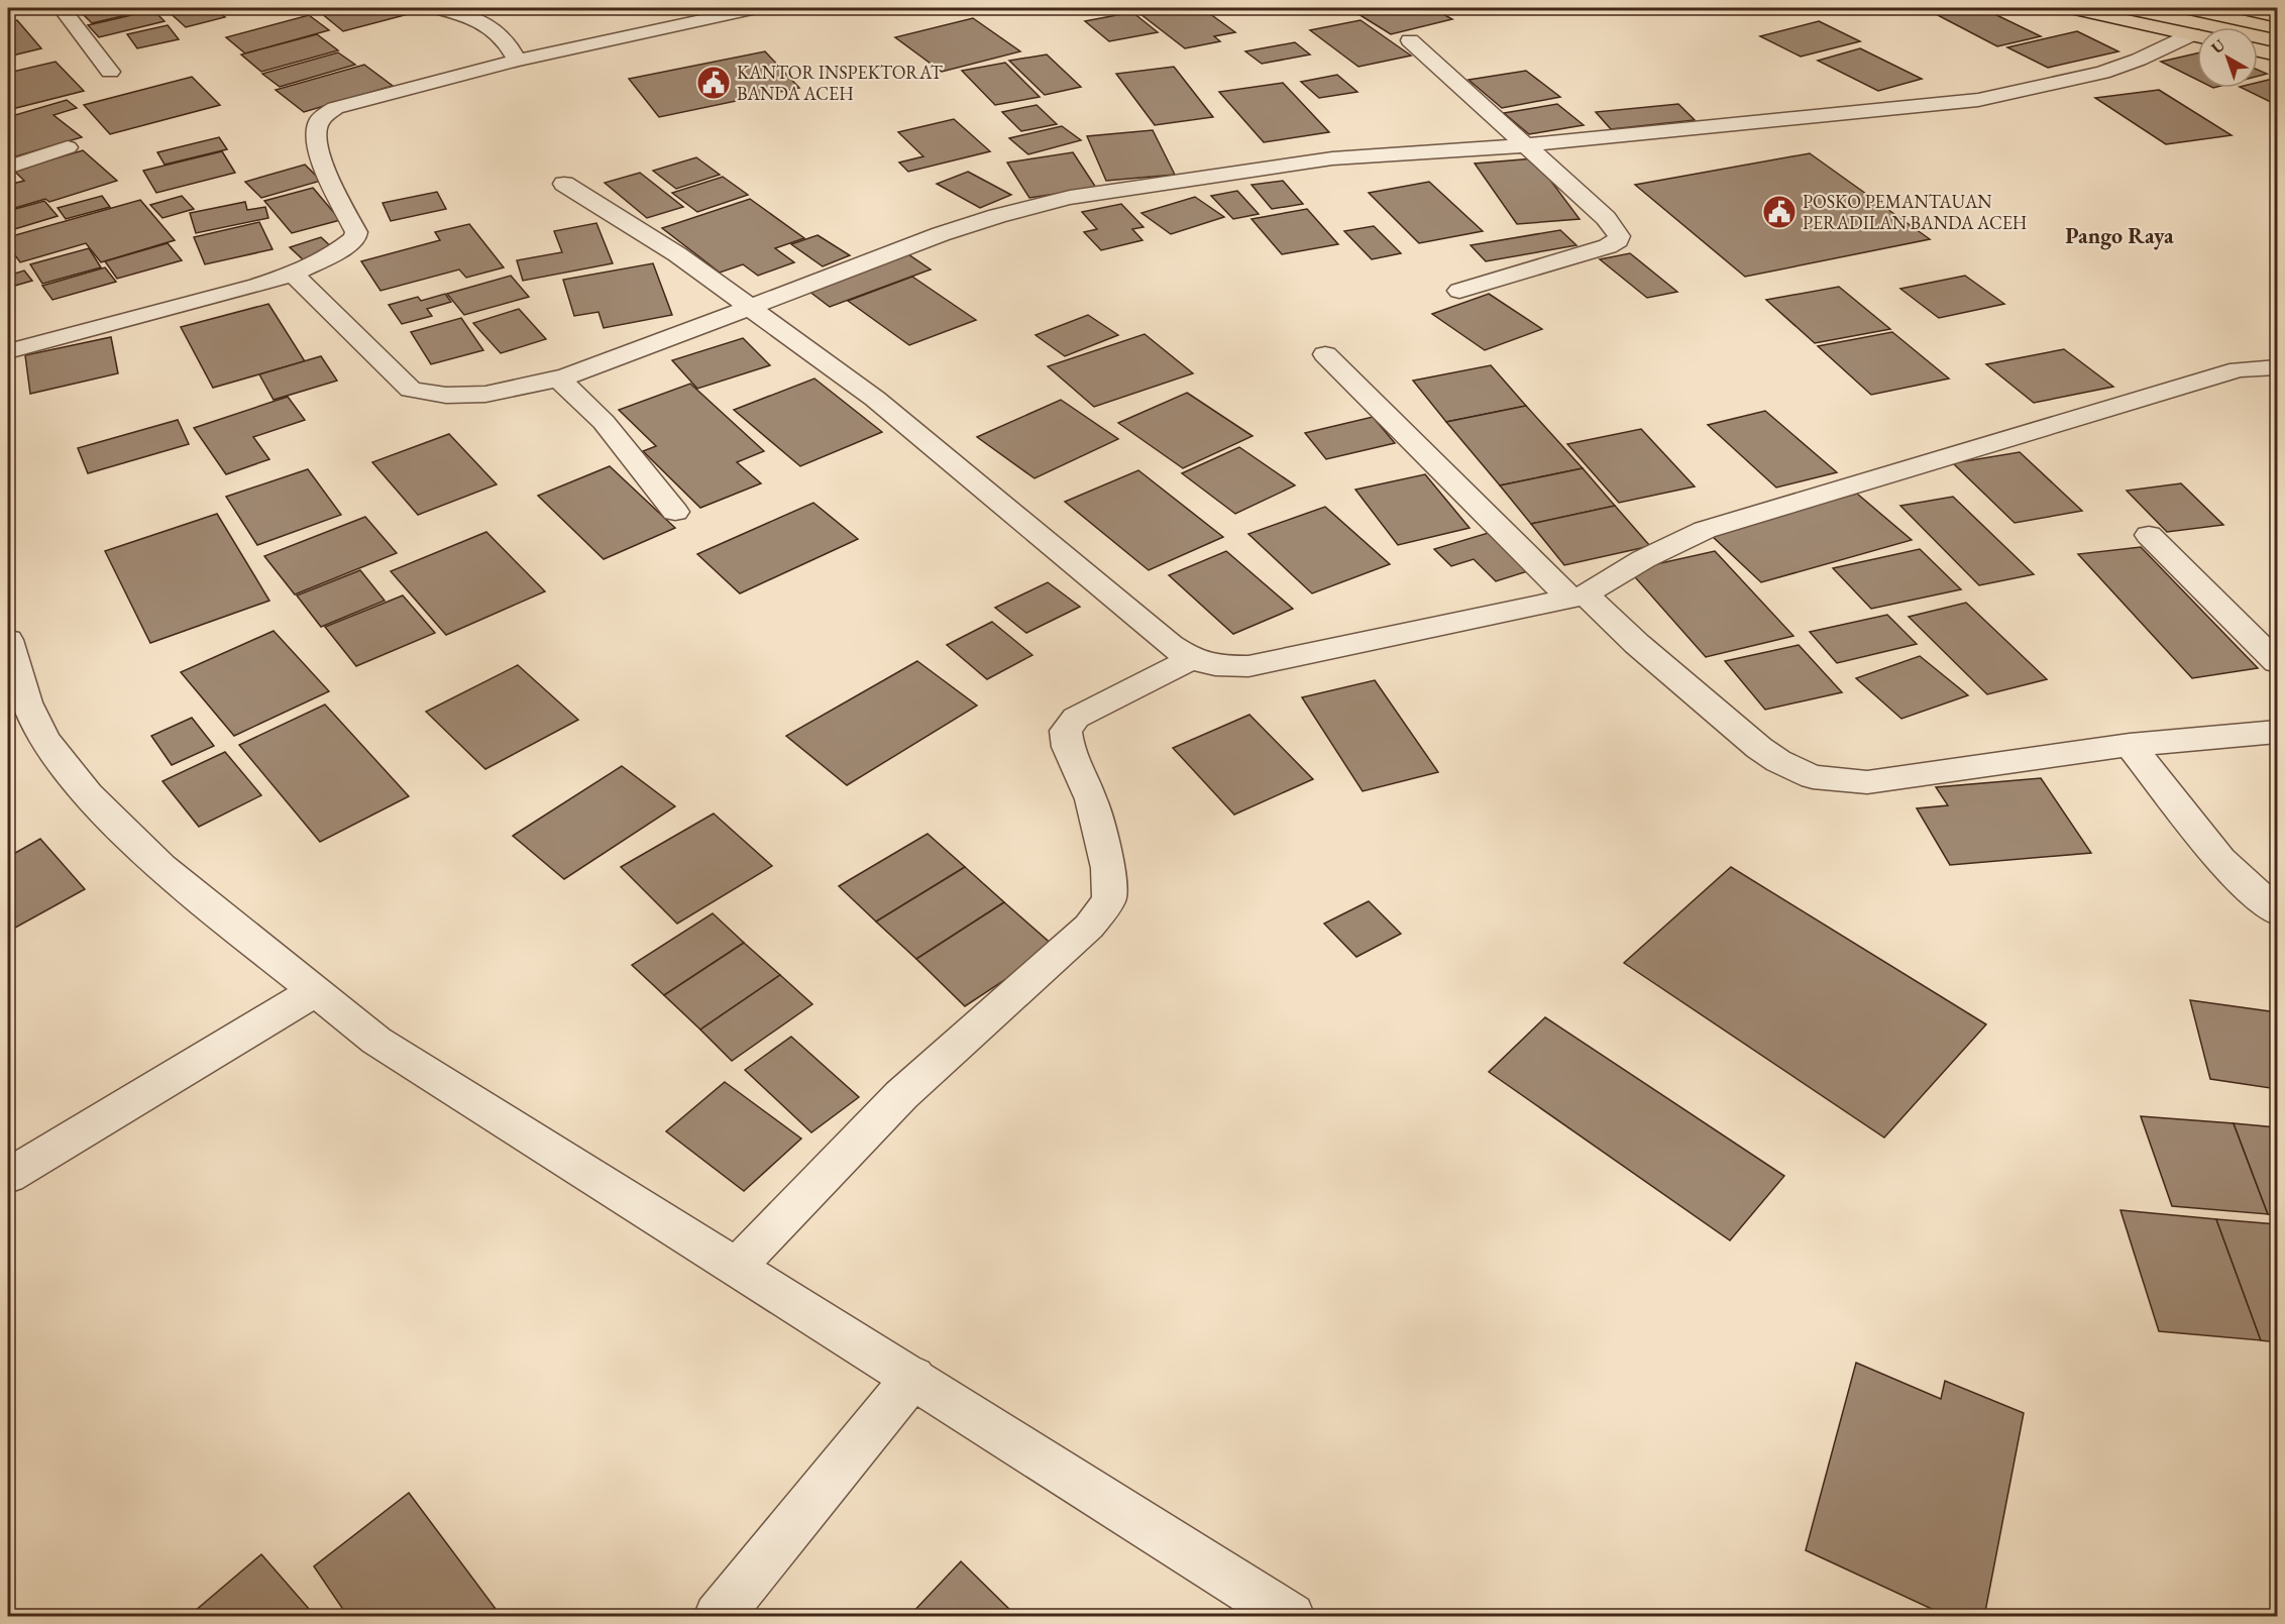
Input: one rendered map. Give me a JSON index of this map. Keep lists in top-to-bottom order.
{
  "districts": ["Pango Raya"],
  "places": {
    "public building": ["KANTOR INSPEKTORAT BANDA ACEH", "POSKO PEMANTAUAN PERADILAN BANDA ACEH"]
  },
  "north": "top left"
}
